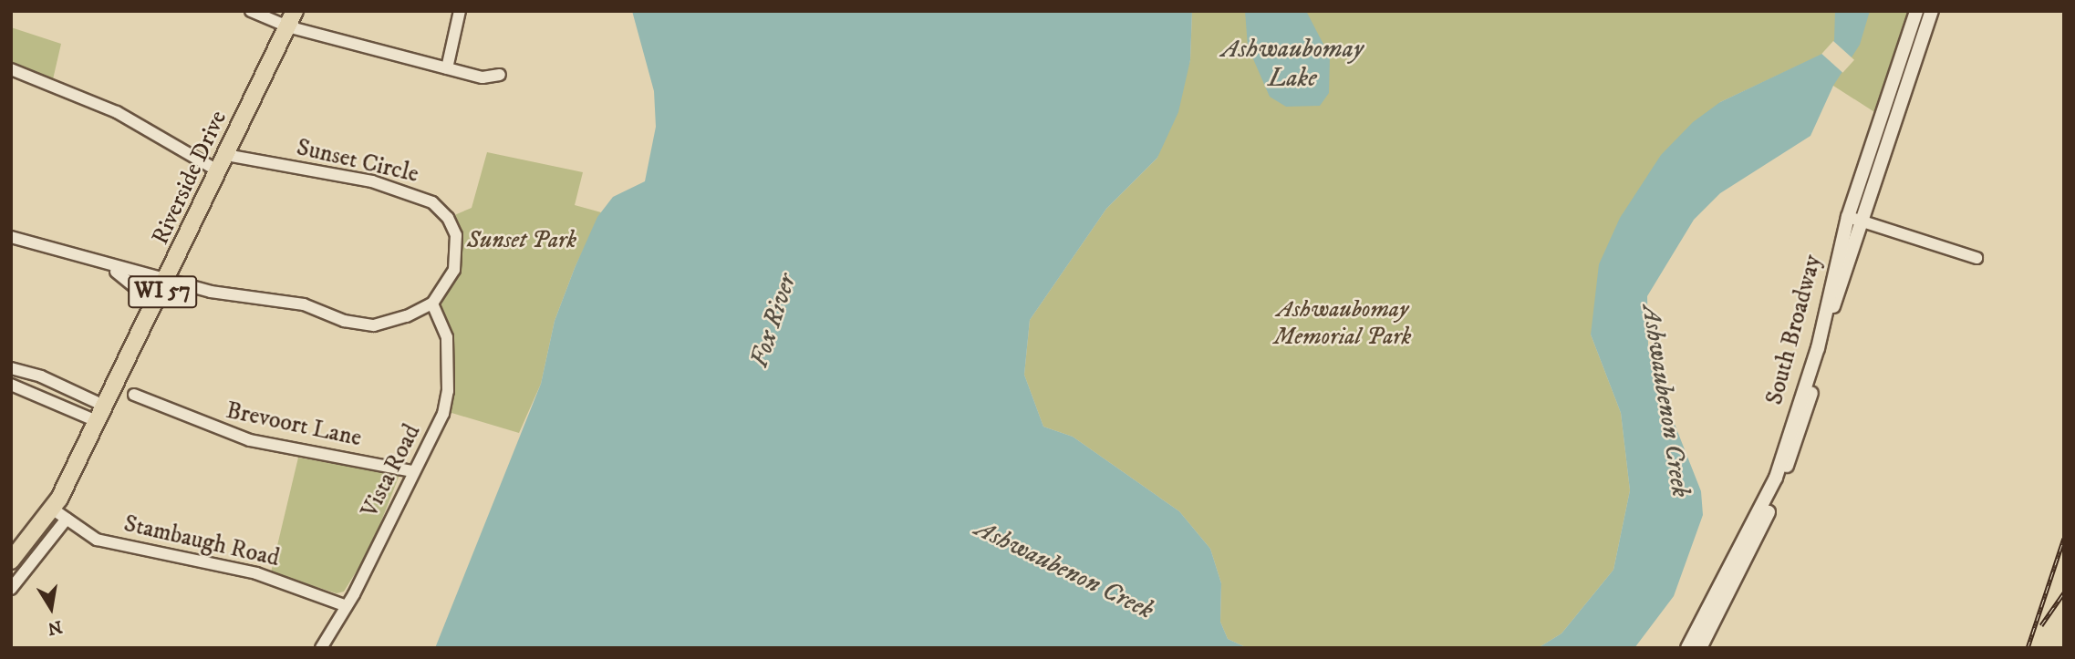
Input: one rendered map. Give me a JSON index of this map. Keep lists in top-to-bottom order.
{
  "streets": {
    "main road": ["Riverside Drive", "WI 57"],
    "street": [
      "Sunset Circle",
      "South Broadway",
      "Brevoort Lane",
      "Vista Road",
      "Stambaugh Road"
    ]
  },
  "crossings": [
    ["Sunset Circle", "Riverside Drive"],
    ["Sunset Circle", "Vista Road"],
    ["Riverside Drive", "Stambaugh Road"],
    ["Brevoort Lane", "Vista Road"],
    ["Vista Road", "Stambaugh Road"]
  ],
  "water": ["Ashwaubomay Lake", "Fox River", "Ashwaubenon Creek"],
  "parks": ["Sunset Park", "Ashwaubomay Memorial Park"],
  "north": "bottom"
}
